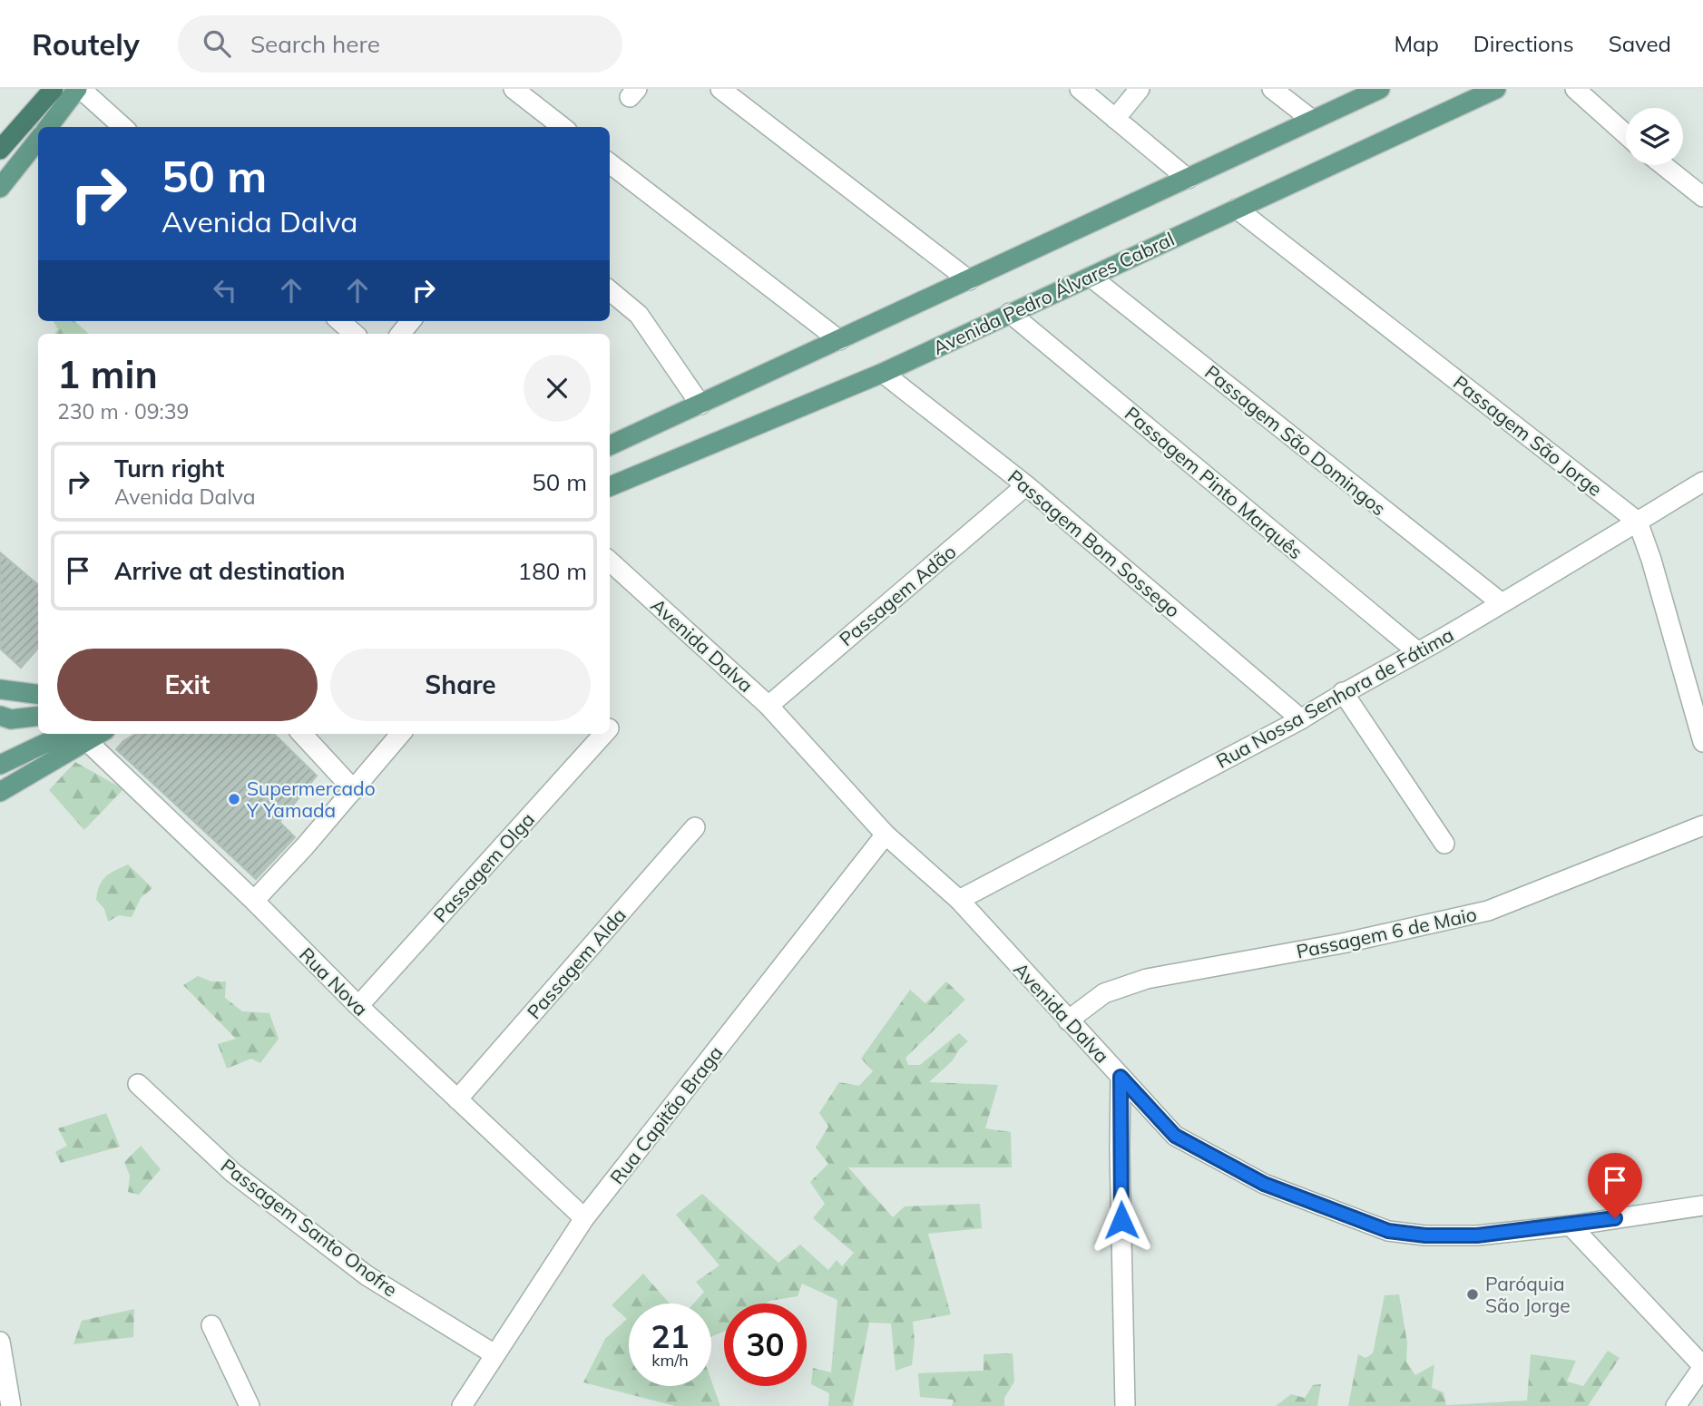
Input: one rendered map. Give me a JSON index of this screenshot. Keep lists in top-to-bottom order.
{
  "streets": {
    "main road": ["Avenida Pedro Álvares Cabral"],
    "street": [
      "Passagem São Jorge",
      "Passagem São Domingos",
      "Passagem Pinto Marquês",
      "Passagem Bom Sossego",
      "Passagem Adão",
      "Avenida Dalva",
      "Rua Nossa Senhora de Fátima",
      "Passagem Olga",
      "Passagem 6 de Maio",
      "Passagem Alda",
      "Rua Nova",
      "Rua Capitão Braga",
      "Passagem Santo Onofre"
    ]
  },
  "crossings": [
    ["Avenida Pedro Álvares Cabral", "Passagem São Jorge"],
    ["Avenida Pedro Álvares Cabral", "Passagem São Domingos"],
    ["Avenida Pedro Álvares Cabral", "Passagem Pinto Marquês"],
    ["Avenida Pedro Álvares Cabral", "Passagem Bom Sossego"],
    ["Passagem São Jorge", "Rua Nossa Senhora de Fátima"],
    ["Passagem São Domingos", "Rua Nossa Senhora de Fátima"],
    ["Passagem Pinto Marquês", "Rua Nossa Senhora de Fátima"],
    ["Passagem Bom Sossego", "Passagem Adão"],
    ["Passagem Bom Sossego", "Rua Nossa Senhora de Fátima"],
    ["Passagem Adão", "Avenida Dalva"],
    ["Avenida Dalva", "Rua Nossa Senhora de Fátima"],
    ["Avenida Dalva", "Passagem 6 de Maio"],
    ["Avenida Dalva", "Rua Capitão Braga"],
    ["Passagem Olga", "Rua Nova"],
    ["Passagem Alda", "Rua Nova"],
    ["Rua Nova", "Rua Capitão Braga"],
    ["Rua Capitão Braga", "Passagem Santo Onofre"]
  ],
  "places": ["Supermercado Y Yamada", "Paróquia São Jorge"],
  "page": {
    "header": "Routely",
    "search": "Search here",
    "nav": ["Map", "Directions", "Saved"],
    "turn": ["50 m", "Avenida Dalva"],
    "heading": ["1 min", "230 m · 09:39"],
    "list": [
      {
        "name": "Turn right",
        "note": "Avenida Dalva",
        "value": "50 m"
      },
      {
        "name": "Arrive at destination",
        "value": "180 m"
      }
    ],
    "buttons": ["Exit", "Share"],
    "speed": "21 km/h",
    "limit": "30"
  }
}
